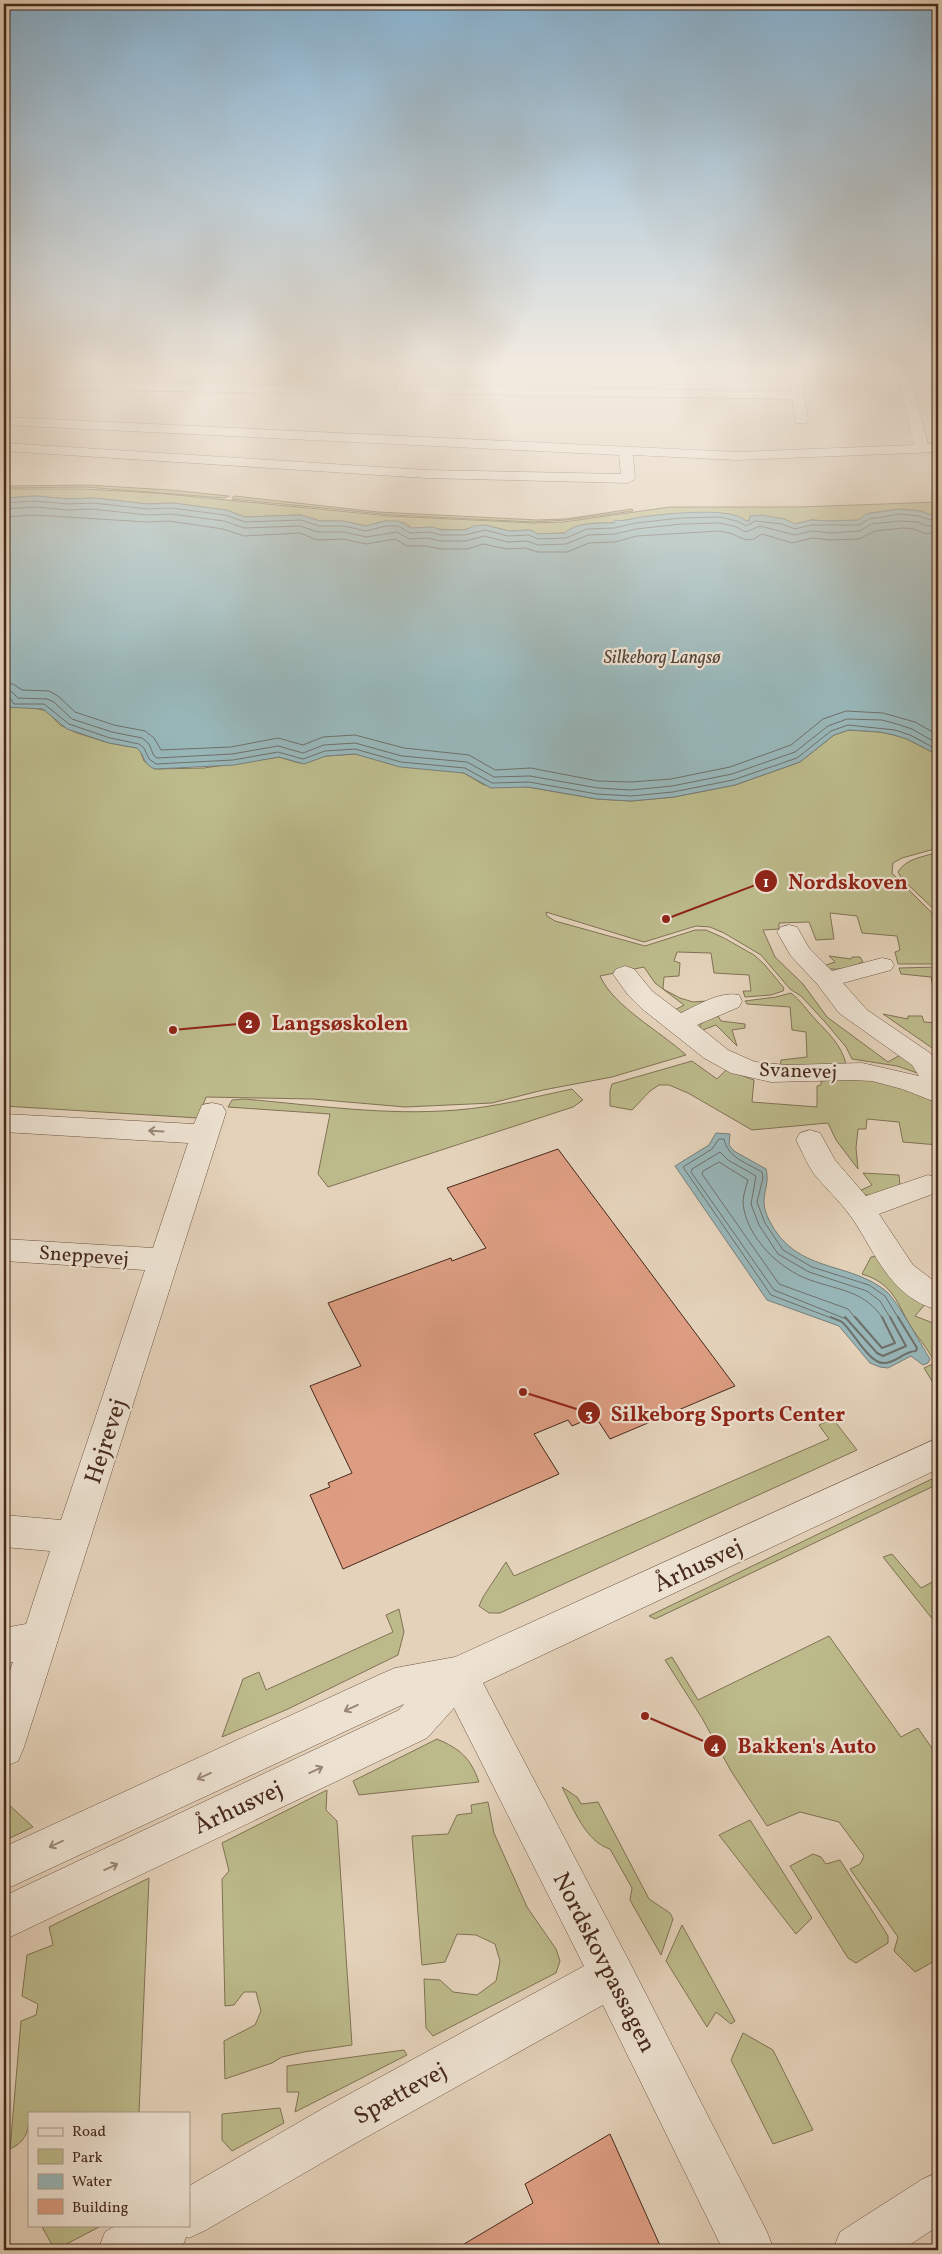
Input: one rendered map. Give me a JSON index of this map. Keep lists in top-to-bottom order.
{
  "streets": {
    "street": [
      "Svanevej",
      "Sneppevej",
      "Hejrevej",
      "Århusvej",
      "Nordskovpassagen",
      "Spættevej"
    ]
  },
  "crossings": [
    ["Sneppevej", "Hejrevej"],
    ["Århusvej", "Nordskovpassagen"],
    ["Nordskovpassagen", "Spættevej"]
  ],
  "water": ["Silkeborg Langsø"],
  "places": [
    "Nordskoven",
    "Langsøskolen",
    "Silkeborg Sports Center",
    "Bakken's Auto"
  ],
  "legend": [
    "Road",
    "Park",
    "Water",
    "Building"
  ]
}
